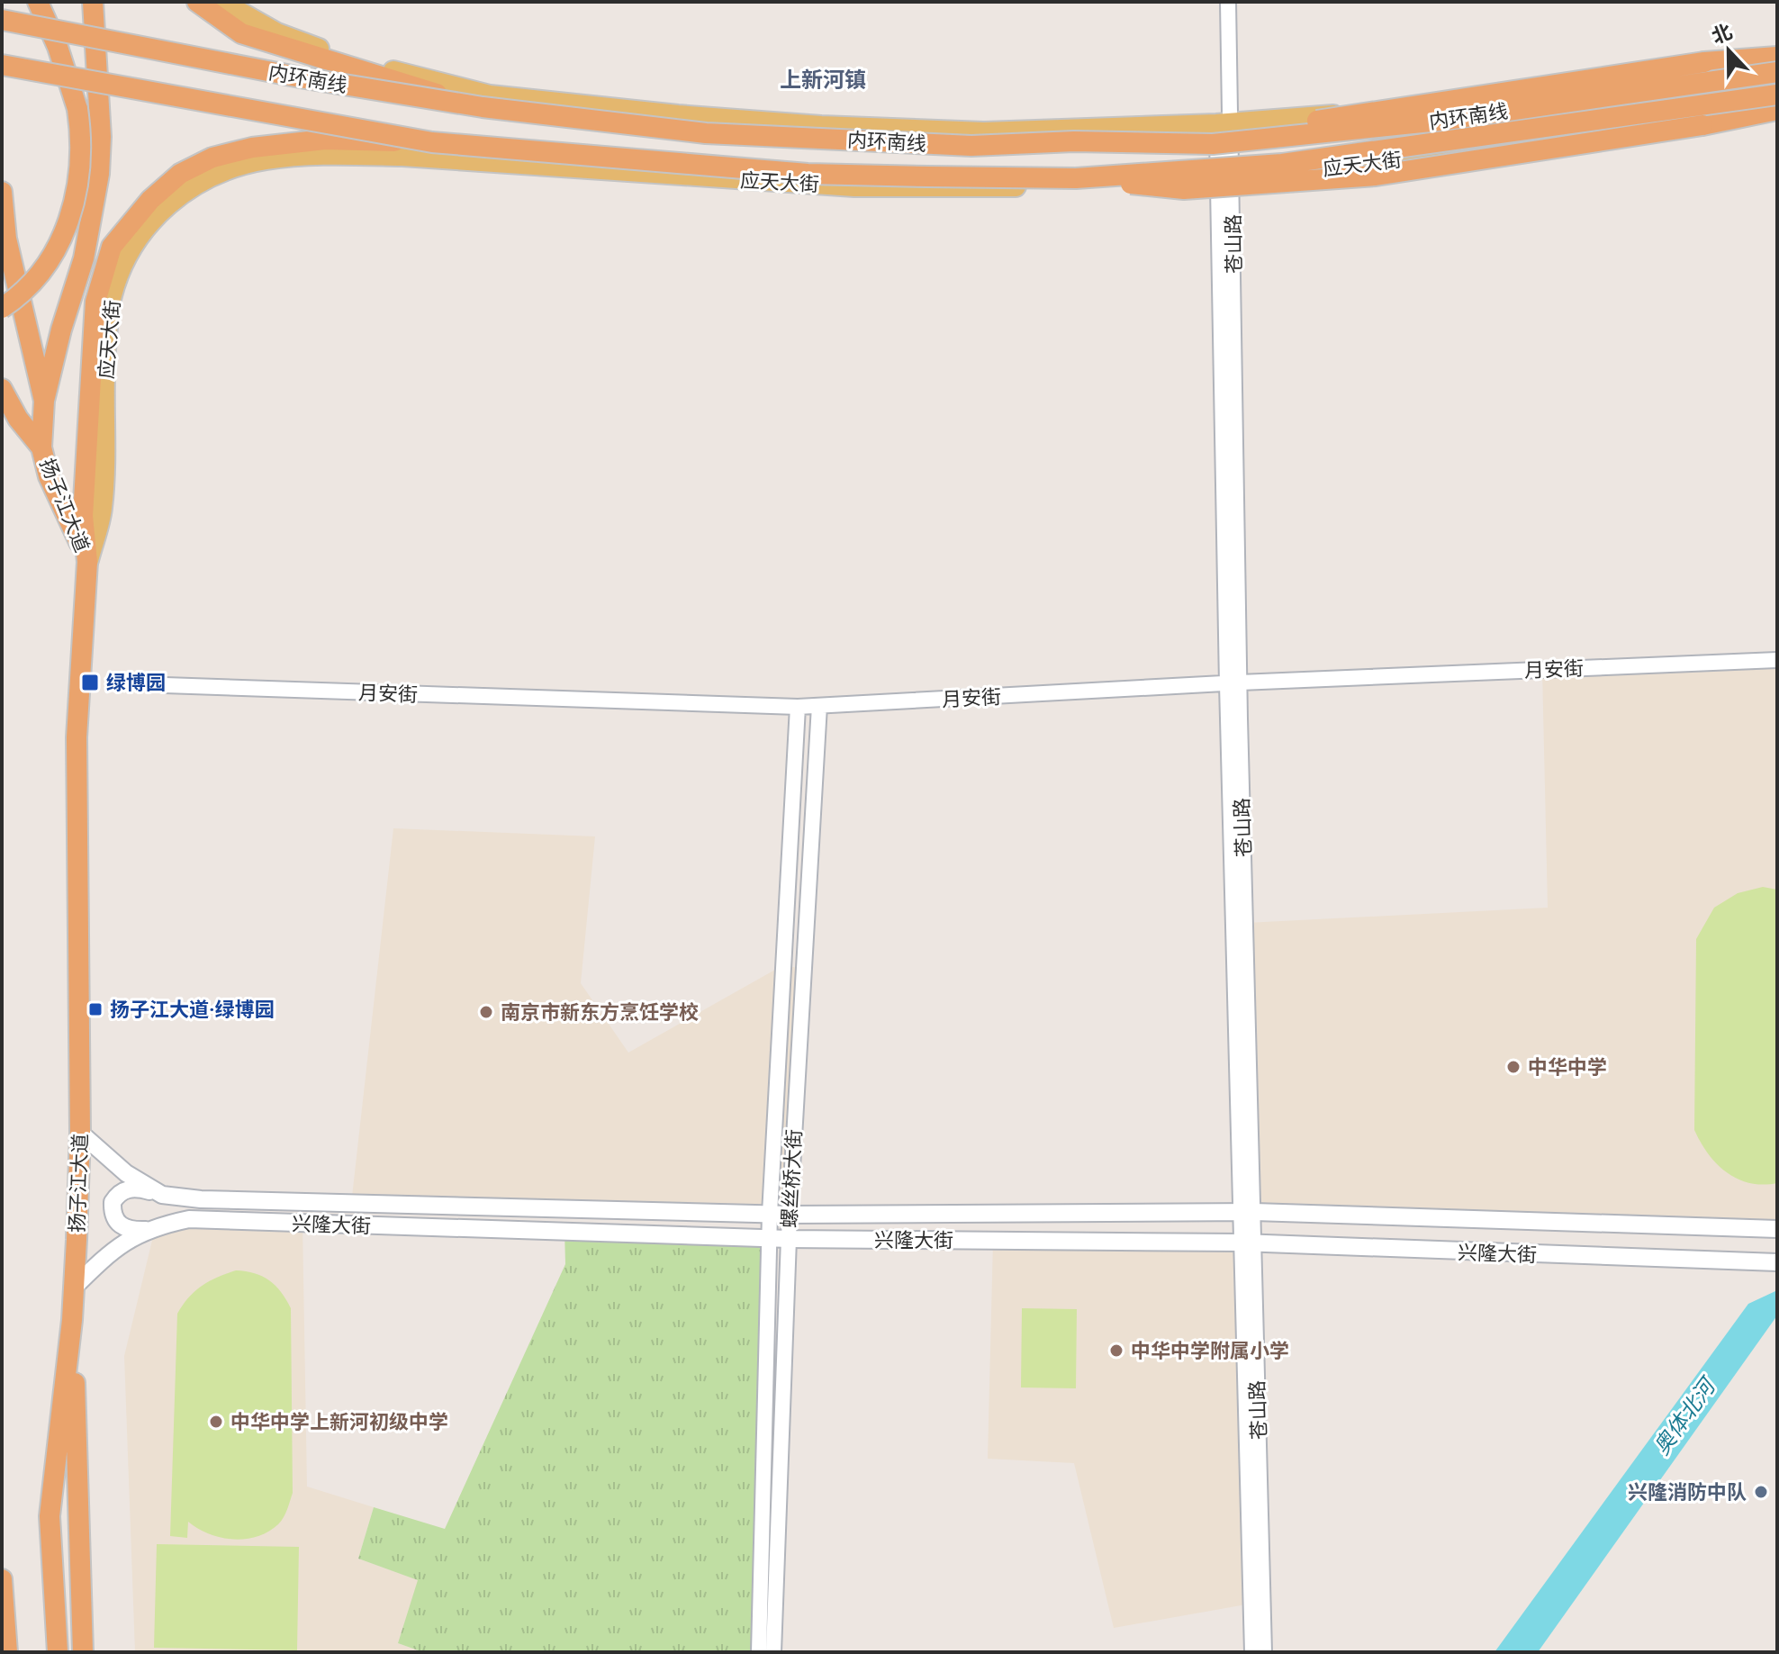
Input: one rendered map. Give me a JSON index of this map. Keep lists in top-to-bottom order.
{
  "streets": {
    "highway": ["内环南线", "扬子江大道"],
    "main road": ["应天大街", "兴隆大街"],
    "street": ["苍山路", "月安街", "螺丝桥大街"]
  },
  "crossings": [
    ["内环南线", "扬子江大道"],
    ["应天大街", "苍山路"],
    ["应天大街", "扬子江大道"],
    ["苍山路", "月安街"],
    ["苍山路", "兴隆大街"],
    ["扬子江大道", "兴隆大街"],
    ["月安街", "螺丝桥大街"],
    ["螺丝桥大街", "兴隆大街"]
  ],
  "districts": ["上新河镇"],
  "water": ["奥体北河"],
  "places": {
    "transit": ["绿博园", "扬子江大道·绿博园"],
    "other": [
      "南京市新东方烹饪学校",
      "中华中学",
      "中华中学附属小学",
      "中华中学上新河初级中学",
      "兴隆消防中队"
    ]
  },
  "north": "top"
}
